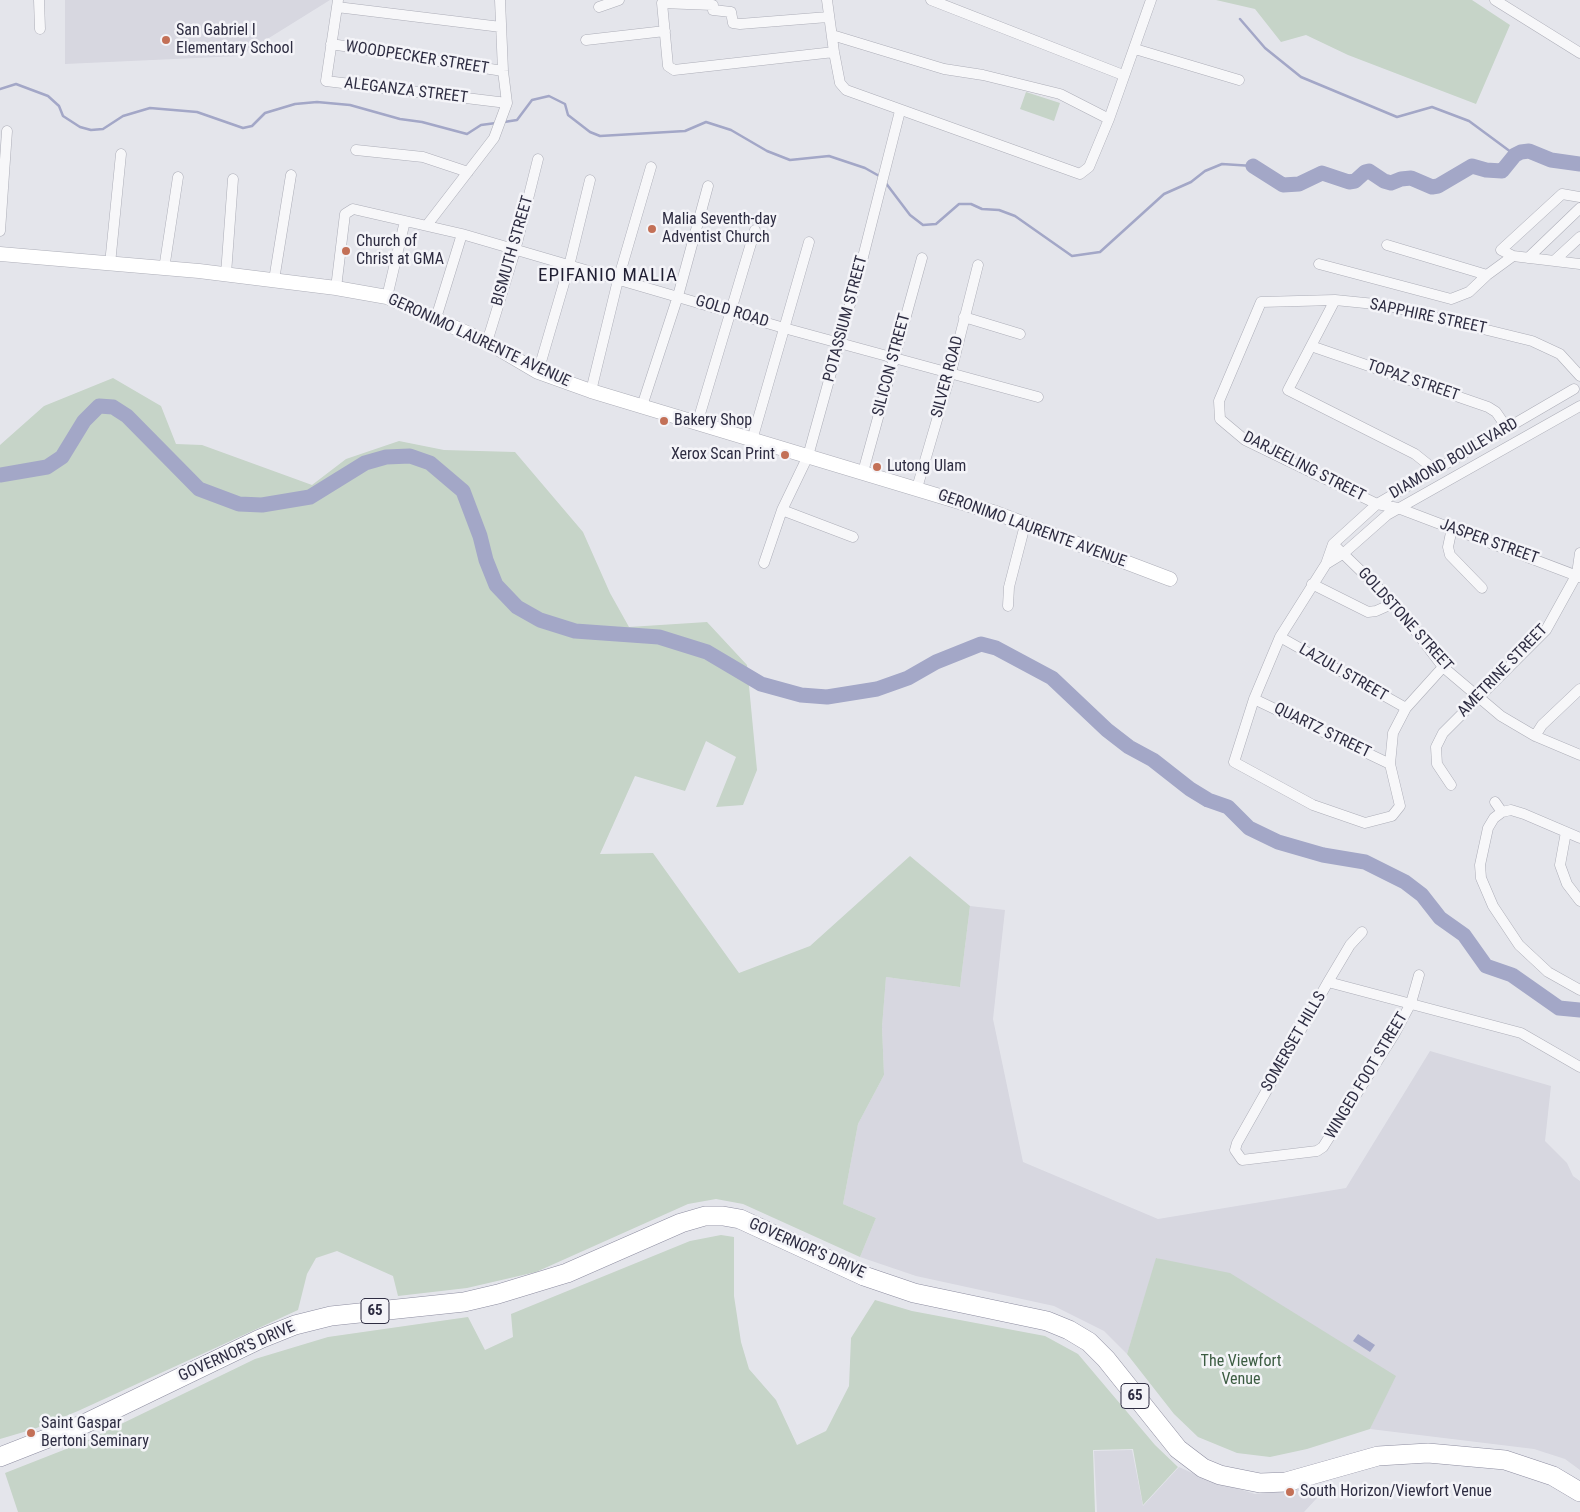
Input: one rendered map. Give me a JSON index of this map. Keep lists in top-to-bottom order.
{
  "streets": {
    "highway": ["GOVERNOR'S DRIVE", "65"],
    "street": [
      "WOODPECKER STREET",
      "ALEGANZA STREET",
      "BISMUTH STREET",
      "GOLD ROAD",
      "SAPPHIRE STREET",
      "POTASSIUM STREET",
      "GERONIMO LAURENTE AVENUE",
      "SILICON STREET",
      "SILVER ROAD",
      "TOPAZ STREET",
      "DIAMOND BOULEVARD",
      "DARJEELING STREET",
      "JASPER STREET",
      "GOLDSTONE STREET",
      "AMETRINE STREET",
      "LAZULI STREET",
      "QUARTZ STREET",
      "SOMERSET HILLS",
      "WINGED FOOT STREET"
    ]
  },
  "crossings": [
    ["WOODPECKER STREET", "ALEGANZA STREET"],
    ["BISMUTH STREET", "GOLD ROAD"],
    ["BISMUTH STREET", "GERONIMO LAURENTE AVENUE"],
    ["GOLD ROAD", "POTASSIUM STREET"],
    ["GOLD ROAD", "SILICON STREET"],
    ["GOLD ROAD", "SILVER ROAD"],
    ["SAPPHIRE STREET", "DARJEELING STREET"],
    ["POTASSIUM STREET", "GERONIMO LAURENTE AVENUE"],
    ["GERONIMO LAURENTE AVENUE", "SILICON STREET"],
    ["GERONIMO LAURENTE AVENUE", "SILVER ROAD"],
    ["TOPAZ STREET", "DIAMOND BOULEVARD"],
    ["DIAMOND BOULEVARD", "DARJEELING STREET"],
    ["DIAMOND BOULEVARD", "JASPER STREET"],
    ["DIAMOND BOULEVARD", "GOLDSTONE STREET"],
    ["DIAMOND BOULEVARD", "LAZULI STREET"],
    ["DIAMOND BOULEVARD", "QUARTZ STREET"],
    ["DARJEELING STREET", "JASPER STREET"],
    ["JASPER STREET", "AMETRINE STREET"],
    ["GOLDSTONE STREET", "AMETRINE STREET"],
    ["SOMERSET HILLS", "WINGED FOOT STREET"]
  ],
  "districts": ["EPIFANIO MALIA"],
  "parks": ["The Viewfort Venue"],
  "places": [
    "San Gabriel I Elementary School",
    "Malia Seventh-day Adventist Church",
    "Church of Christ at GMA",
    "Bakery Shop",
    "Xerox Scan Print",
    "Lutong Ulam",
    "Saint Gaspar Bertoni Seminary",
    "South Horizon/Viewfort Venue"
  ]
}
